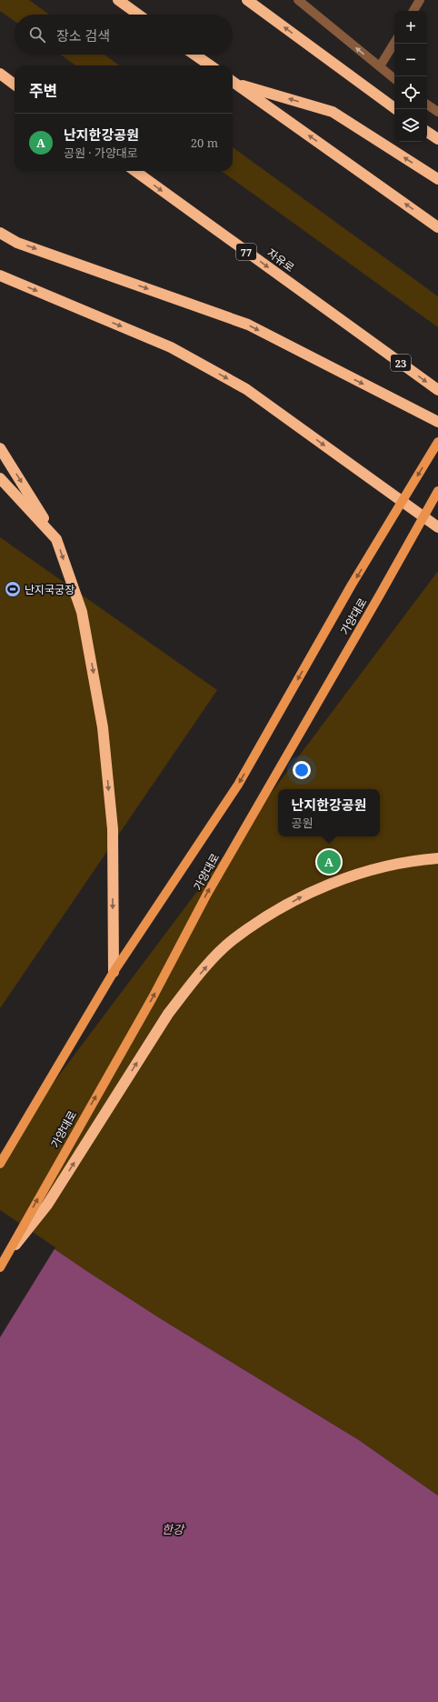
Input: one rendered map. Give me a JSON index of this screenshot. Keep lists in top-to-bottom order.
{
  "streets": {
    "highway": ["77", "자유로", "23"],
    "main road": ["가양대로"]
  },
  "crossings": [
    ["자유로", "23"]
  ],
  "water": ["한강"],
  "places": {
    "sports": ["난지국궁장"]
  },
  "page": {
    "map_buttons": ["+", "−"],
    "search": "장소 검색",
    "heading": "주변",
    "list": [
      {
        "mark": "A",
        "name": "난지한강공원",
        "note": "공원 · 가양대로",
        "value": "20 m"
      }
    ],
    "popup": ["난지한강공원", "공원"],
    "pins": "A"
  }
}
